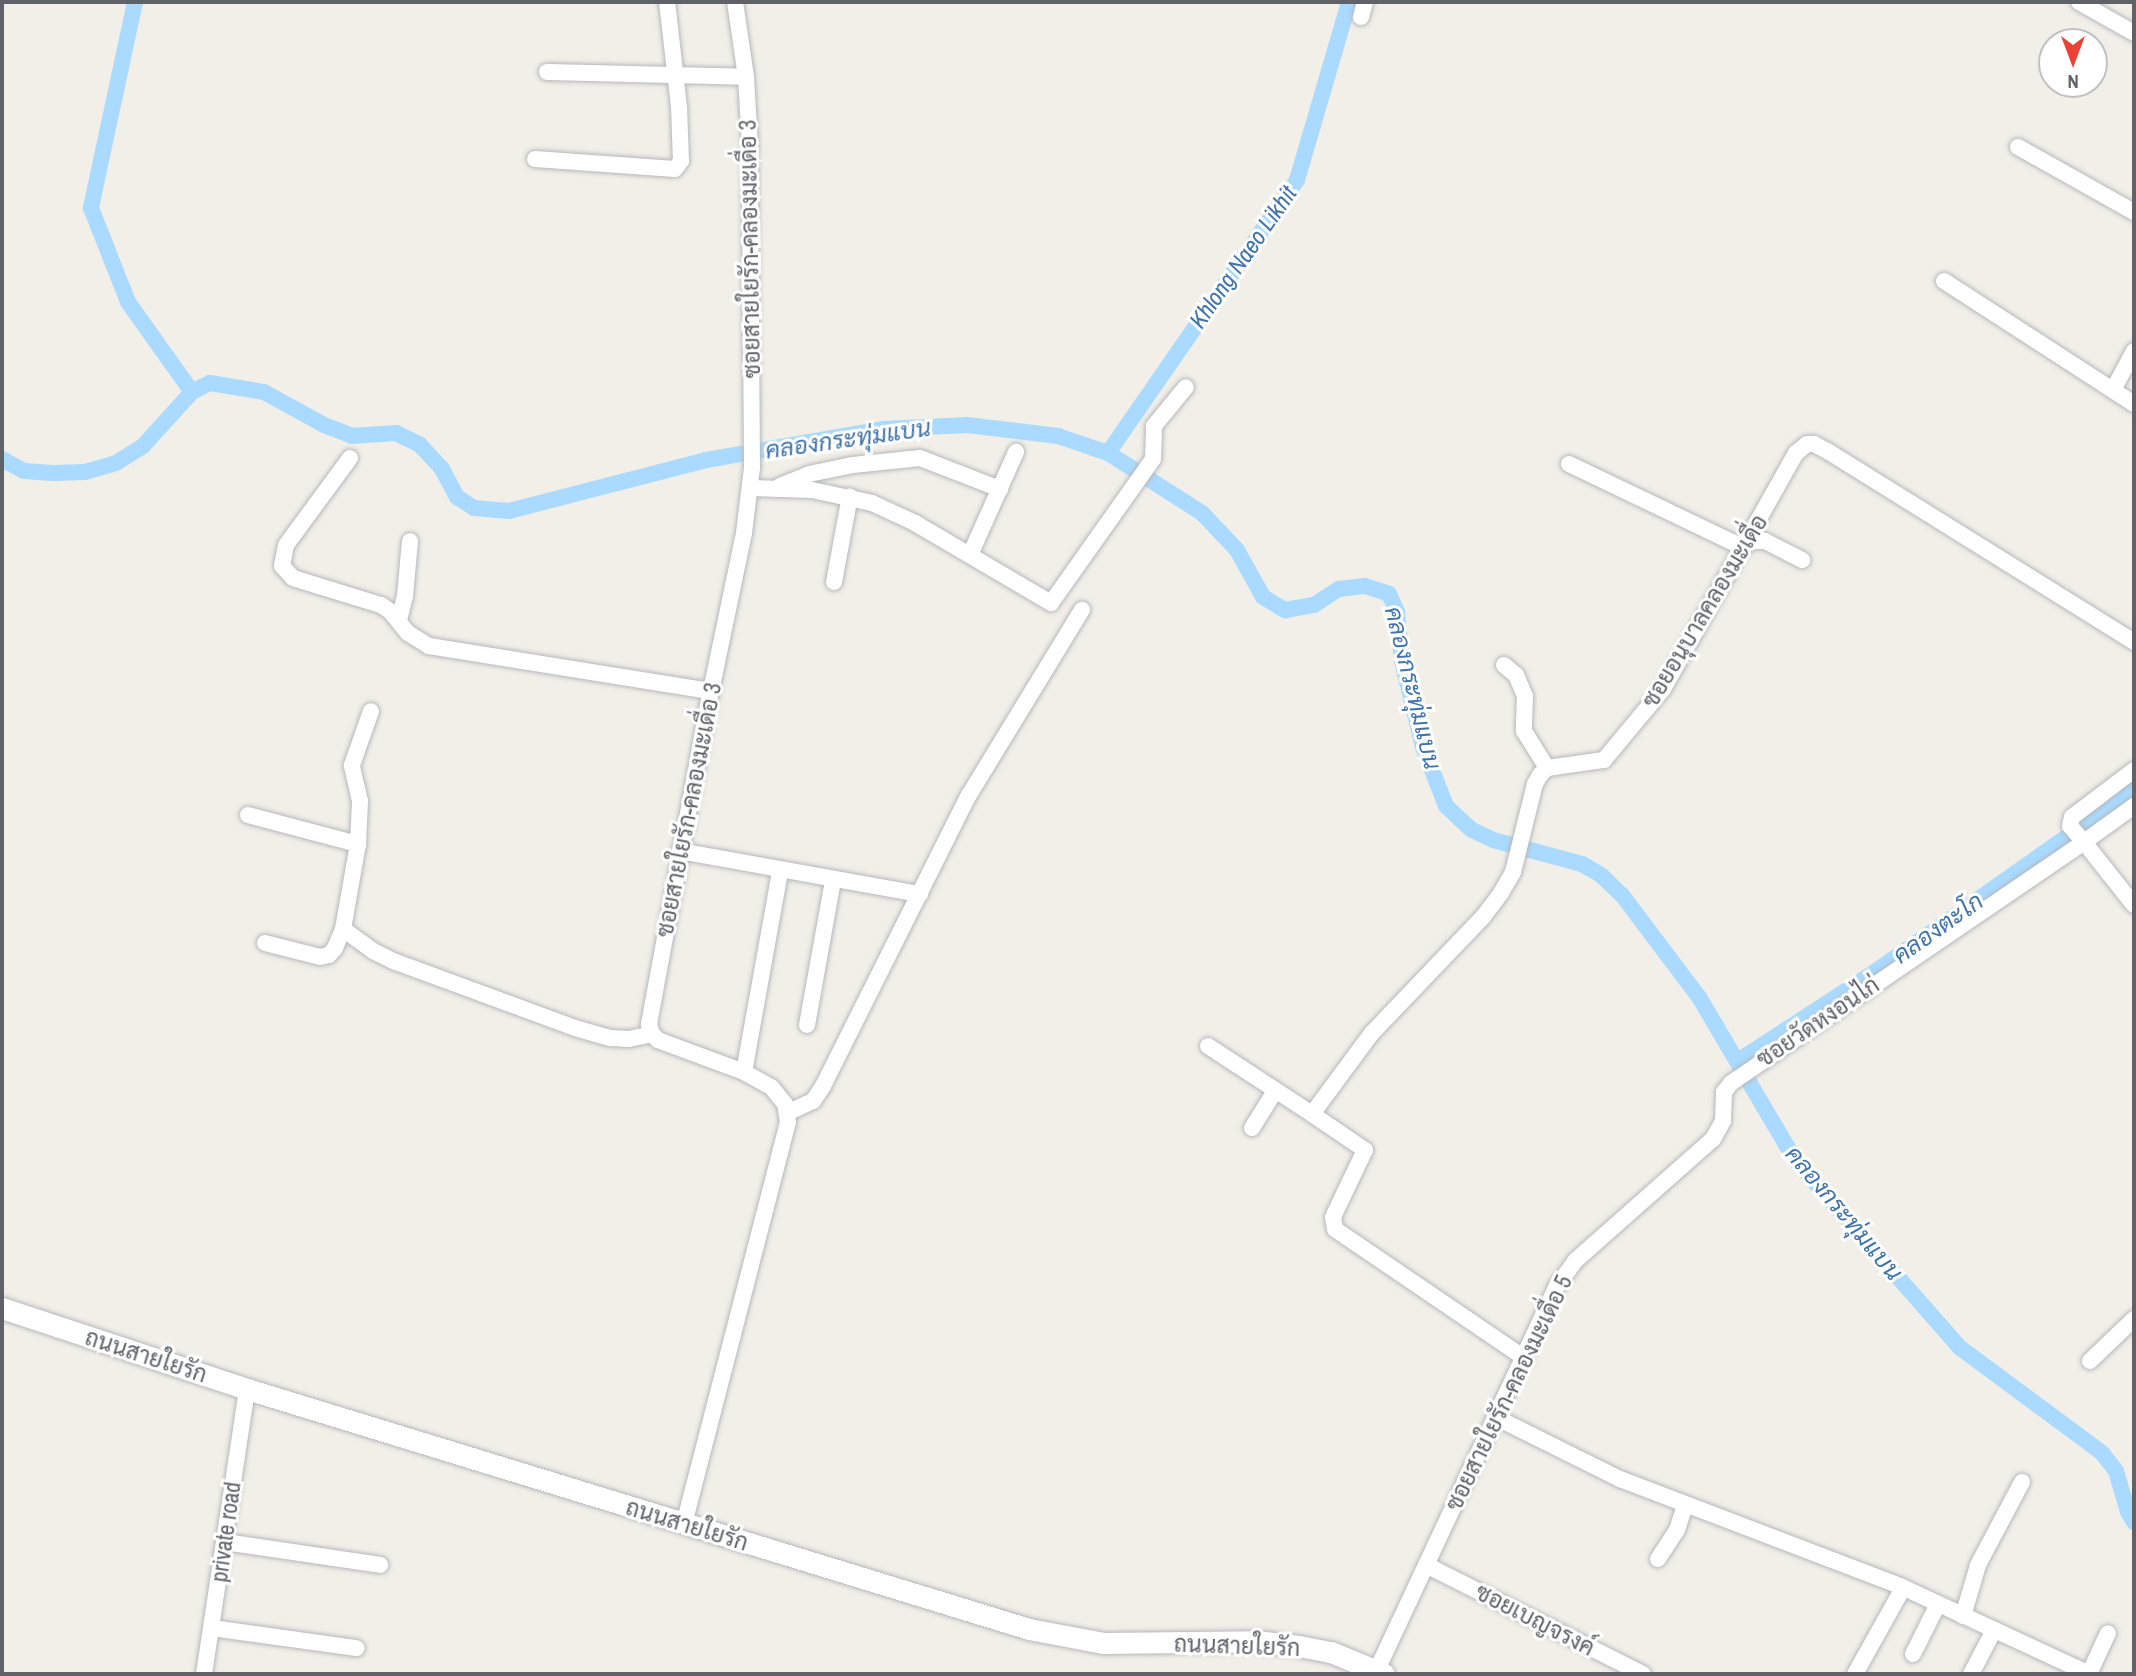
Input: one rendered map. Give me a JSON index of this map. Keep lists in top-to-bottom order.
{
  "streets": {
    "street": [
      "ซอยสายใยรัก-คลองมะเดื่อ 3",
      "ซอยอนุบาลคลองมะเดื่อ",
      "ซอยวัดหงอนไก่",
      "ถนนสายใยรัก",
      "ซอยสายใยรัก-คลองมะเดื่อ 5",
      "private road",
      "ซอยเบญจรงค์"
    ]
  },
  "crossings": [
    ["ซอยวัดหงอนไก่", "ซอยสายใยรัก-คลองมะเดื่อ 5"],
    ["ถนนสายใยรัก", "ซอยสายใยรัก-คลองมะเดื่อ 5"],
    ["ถนนสายใยรัก", "private road"],
    ["ซอยสายใยรัก-คลองมะเดื่อ 5", "ซอยเบญจรงค์"]
  ],
  "water": ["Khlong Naeo Likhit", "คลองกระทุ่มแบน", "คลองตะโก"],
  "north": "bottom"
}
